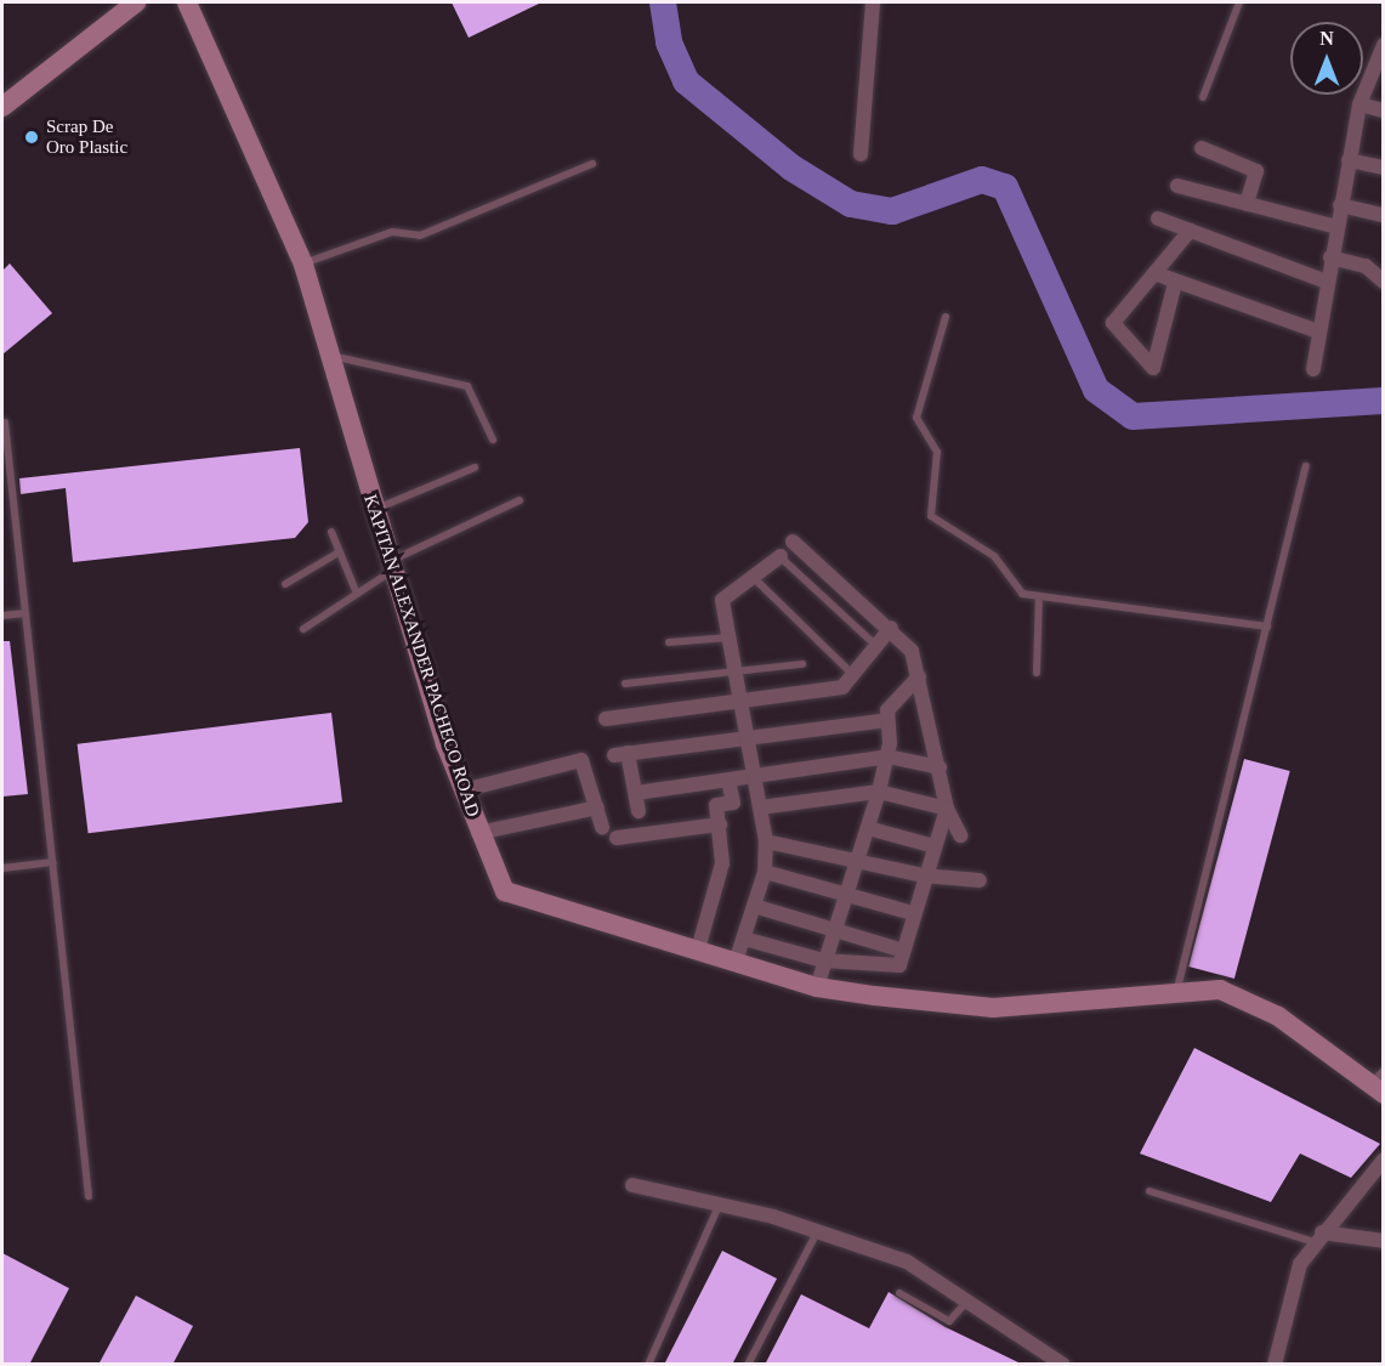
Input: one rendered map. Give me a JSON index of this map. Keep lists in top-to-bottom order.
{
  "streets": {
    "street": ["KAPITAN ALEXANDER PACHECO ROAD"]
  },
  "places": ["Scrap De Oro Plastic"],
  "north": "top"
}
